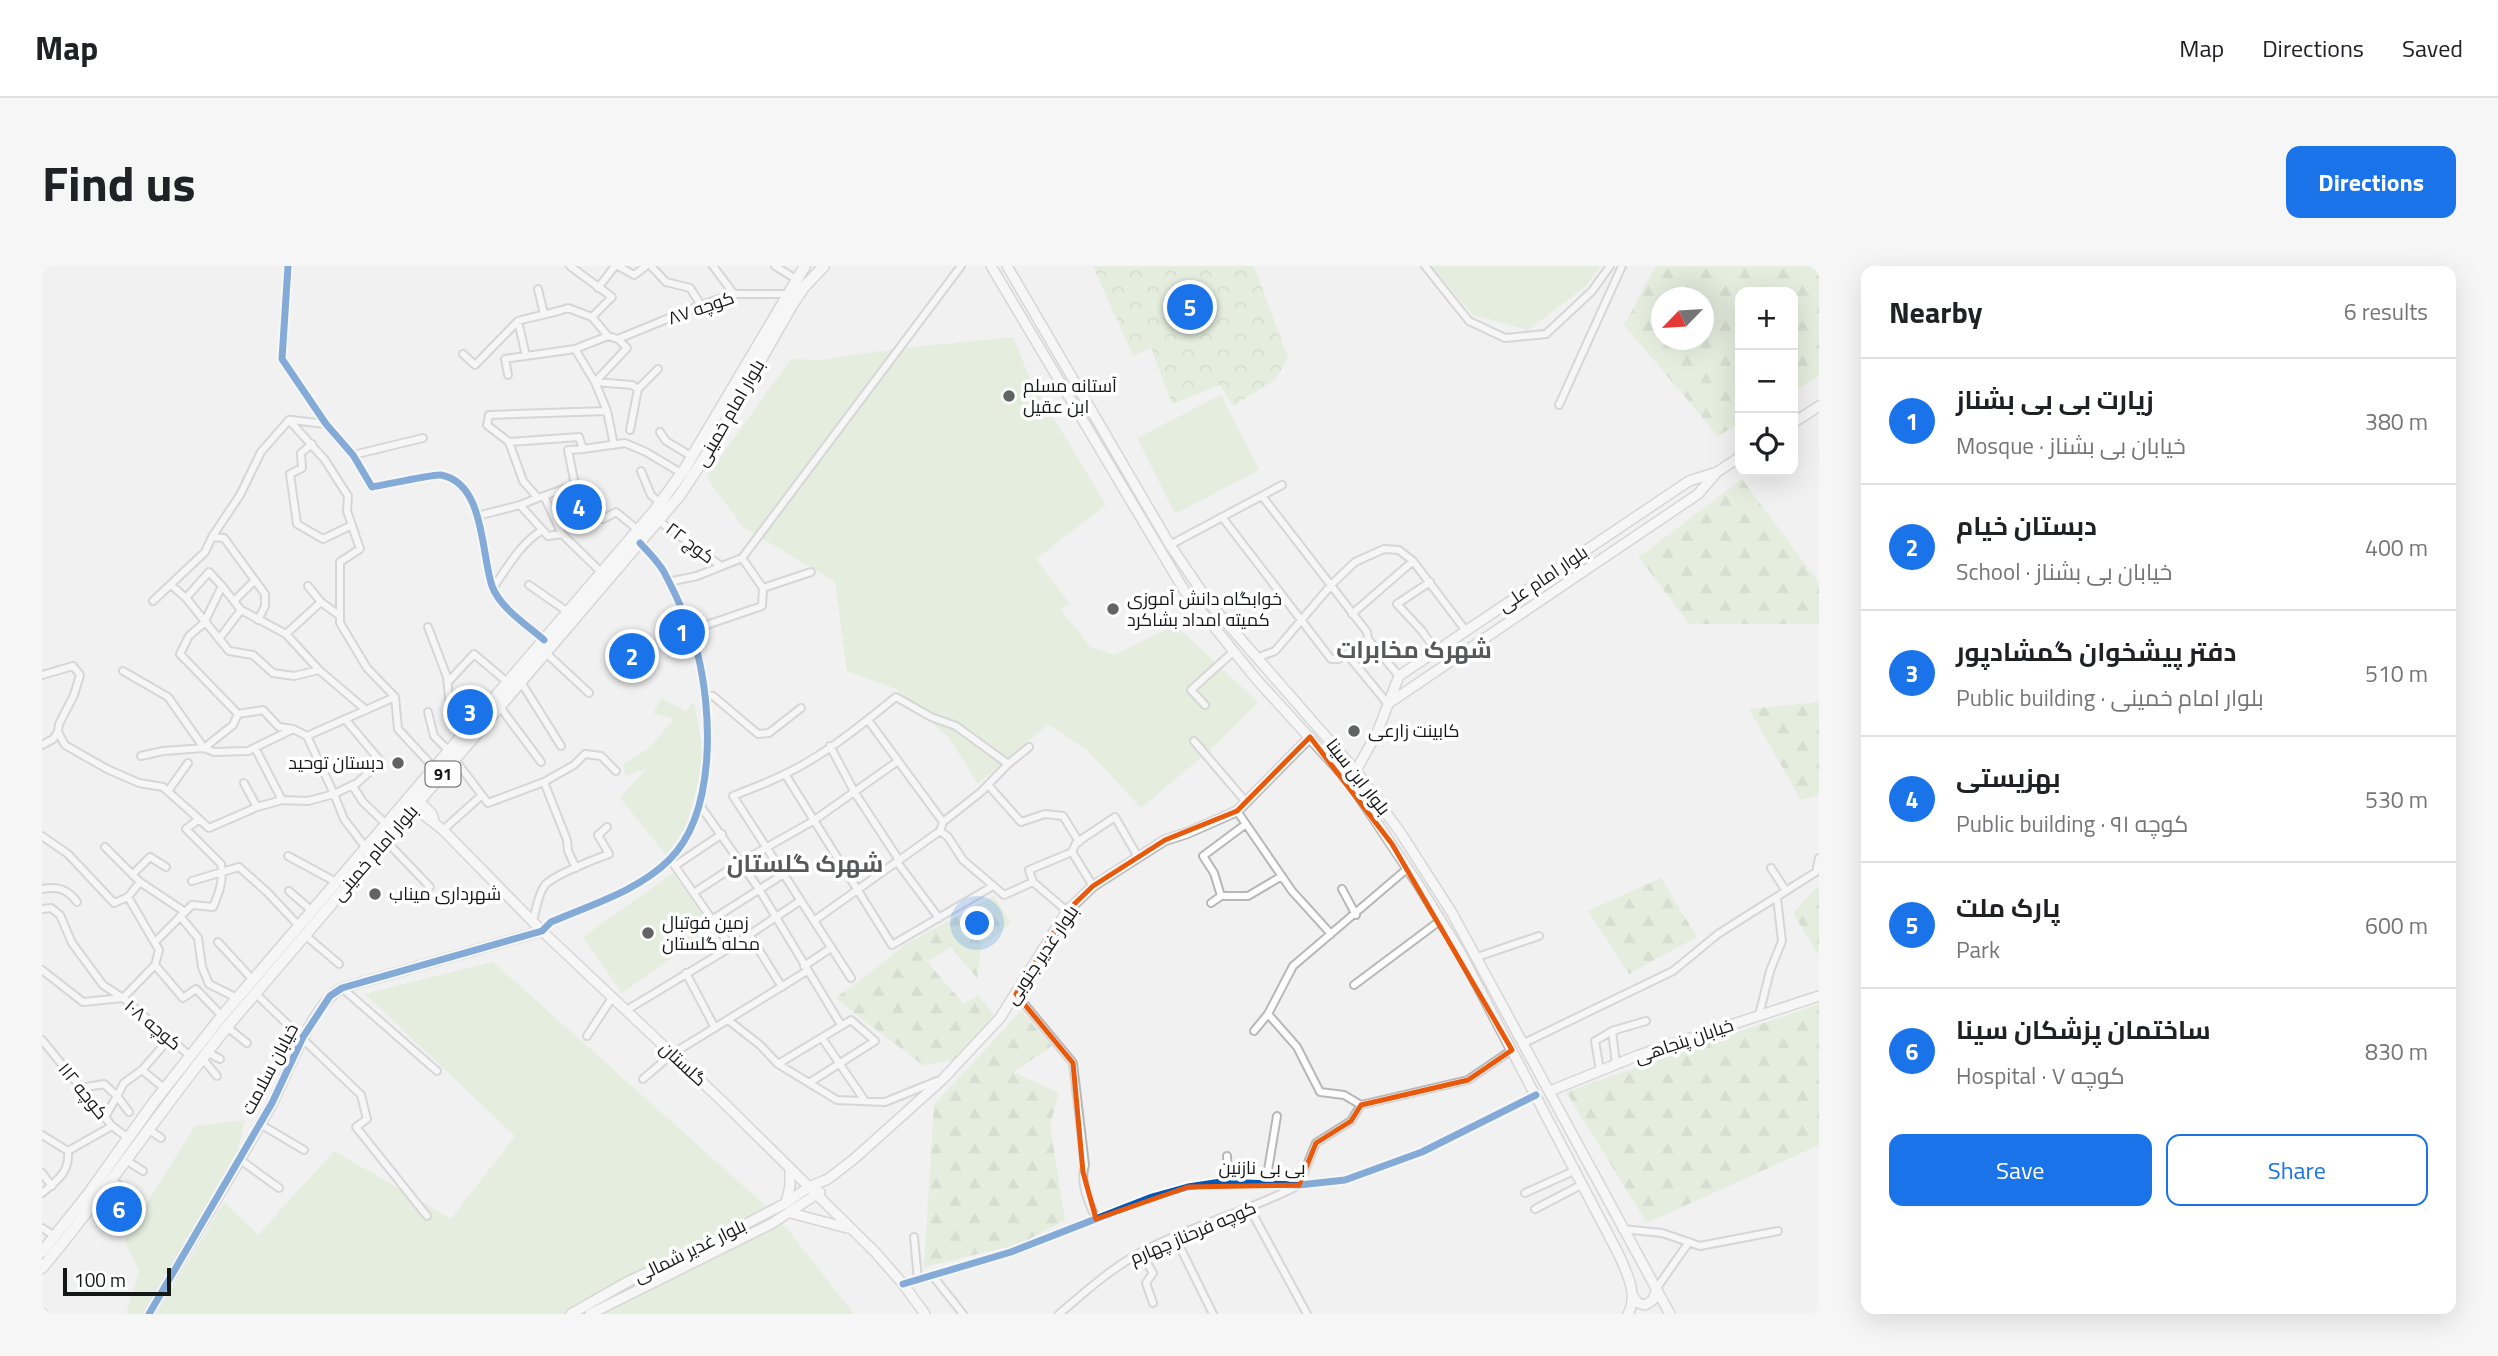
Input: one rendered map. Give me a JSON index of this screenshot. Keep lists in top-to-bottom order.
{
  "streets": {
    "main road": [
      "بلوار امام خمینی",
      "بلوار امام علی",
      "91",
      "بلوار ابن سینا",
      "بلوار غدیر جنوبی",
      "خیابان پنجاهی",
      "گلستان",
      "خیابان سلامت",
      "بلوار غدیر شمالی"
    ],
    "street": [
      "کوچه ۸۷",
      "کوچ ۲۲",
      "کوچه ۱۰۸",
      "کوچه ۱۱۲",
      "بی بی نازنین",
      "کوچه فرحناز چهارم"
    ]
  },
  "crossings": [
    ["کوچه ۸۷", "بلوار امام خمینی"],
    ["بلوار امام خمینی", "کوچ ۲۲"],
    ["بلوار امام خمینی", "کوچه ۱۰۸"],
    ["بلوار امام خمینی", "گلستان"],
    ["بلوار امام خمینی", "کوچه ۱۱۲"],
    ["بلوار ابن سینا", "بلوار غدیر جنوبی"],
    ["بلوار ابن سینا", "خیابان پنجاهی"],
    ["بلوار ابن سینا", "بی بی نازنین"],
    ["بلوار غدیر جنوبی", "گلستان"],
    ["بلوار غدیر جنوبی", "بلوار غدیر شمالی"],
    ["گلستان", "بی بی نازنین"],
    ["گلستان", "بلوار غدیر شمالی"],
    ["بی بی نازنین", "کوچه فرحناز چهارم"]
  ],
  "districts": ["شهرک مخابرات", "شهرک گلستان"],
  "places": [
    "آستانه مسلم ابن عقیل",
    "خوابگاه دانش آموزی کمیته امداد بشاکرد",
    "کابینت زارعی",
    "دبستان توحید",
    "شهرداری میناب",
    "زمین فوتبال محله گلستان"
  ],
  "scale_bar": "100 m",
  "north": "bottom left",
  "page": {
    "header": "Map",
    "nav": ["Map", "Directions", "Saved"],
    "title": "Find us",
    "buttons": [
      "Directions",
      ["Save", "Share"]
    ],
    "heading": ["Nearby", "6 results"],
    "pins": [
      "5",
      "4",
      "1",
      "2",
      "3",
      "6"
    ],
    "map_buttons": ["+", "−"],
    "list": [
      {
        "mark": "1",
        "name": "زیارت بی بی بشناز",
        "note": "Mosque · خیابان بی بشناز",
        "value": "380 m"
      },
      {
        "mark": "2",
        "name": "دبستان خیام",
        "note": "School · خیابان بی بشناز",
        "value": "400 m"
      },
      {
        "mark": "3",
        "name": "دفتر پیشخوان گمشادپور",
        "note": "Public building · بلوار امام خمینی",
        "value": "510 m"
      },
      {
        "mark": "4",
        "name": "بهزیستی",
        "note": "Public building · کوچه ۹۱",
        "value": "530 m"
      },
      {
        "mark": "5",
        "name": "پارک ملت",
        "note": "Park",
        "value": "600 m"
      },
      {
        "mark": "6",
        "name": "ساختمان پزشکان سینا",
        "note": "Hospital · کوچه ۷",
        "value": "830 m"
      }
    ],
    "scale": "100 m"
  }
}
